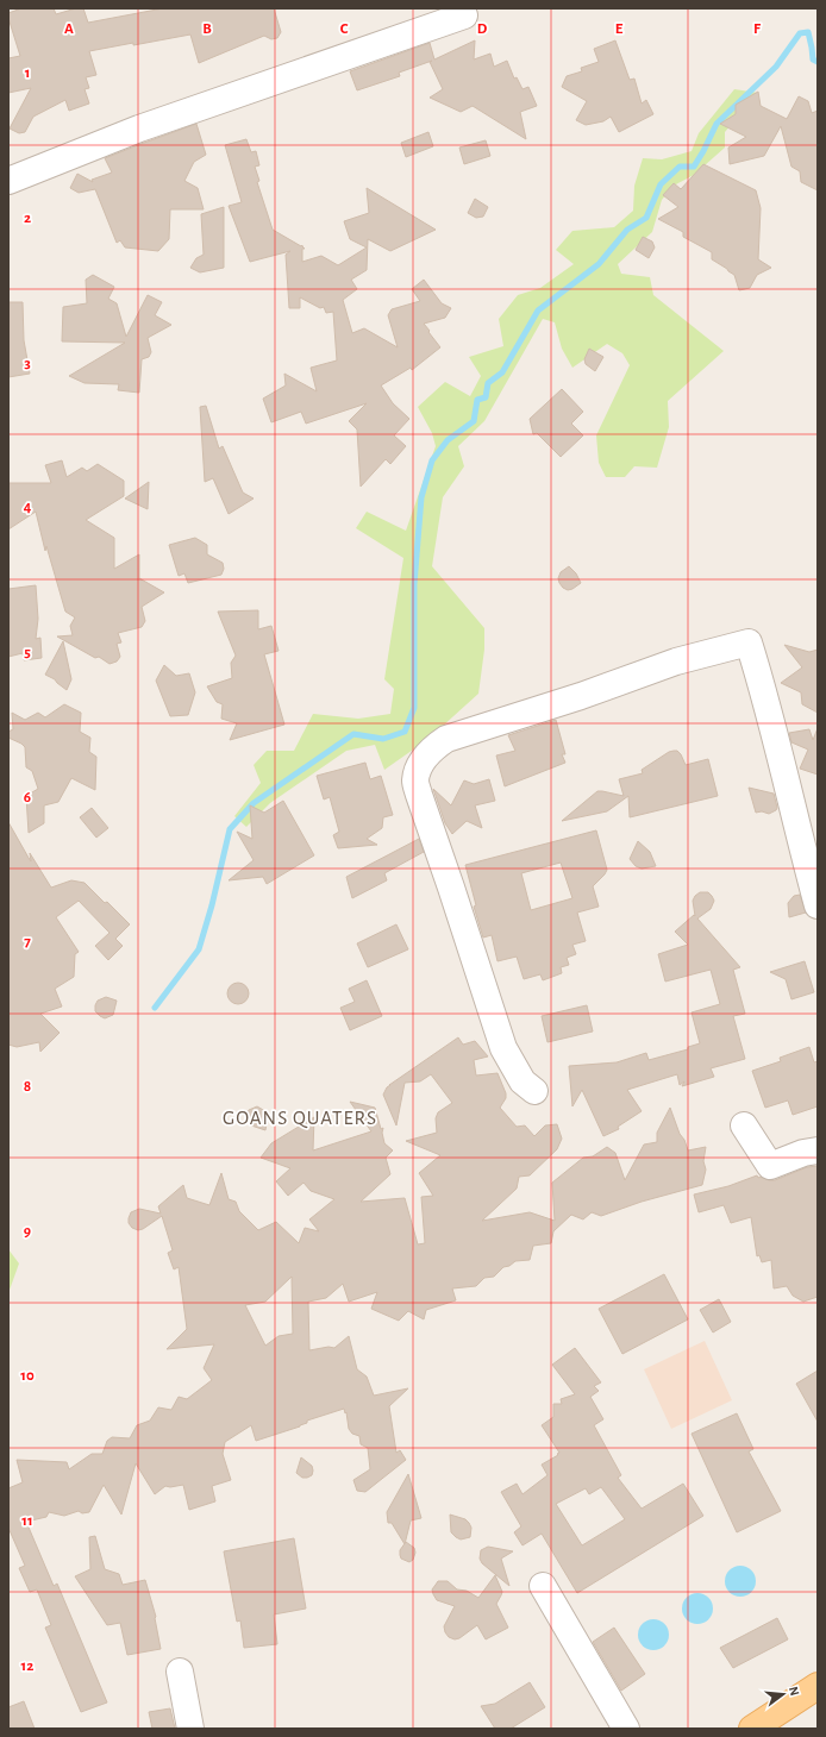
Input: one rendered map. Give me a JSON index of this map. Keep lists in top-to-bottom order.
{
  "districts": ["GOANS QUATERS"],
  "north": "right",
  "grid": {
    "columns": [
      "A",
      "B",
      "C",
      "D",
      "E",
      "F"
    ],
    "rows": [
      "1",
      "2",
      "3",
      "4",
      "5",
      "6",
      "7",
      "8",
      "9",
      "10",
      "11",
      "12"
    ]
  }
}
